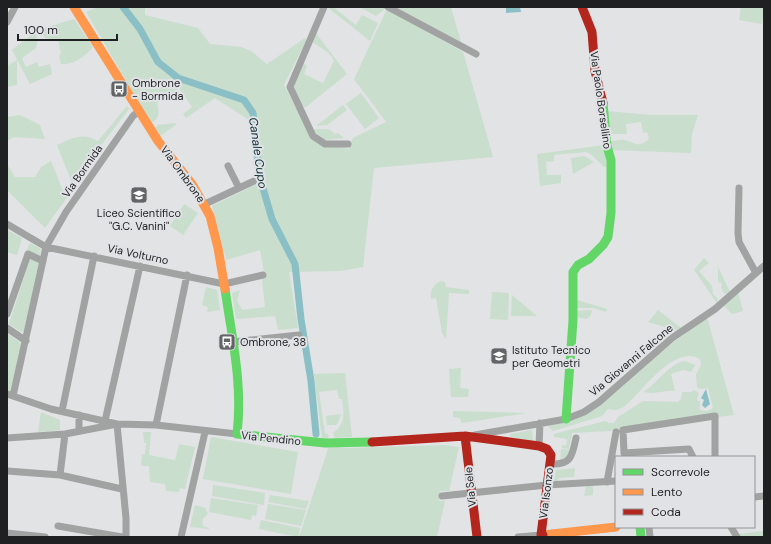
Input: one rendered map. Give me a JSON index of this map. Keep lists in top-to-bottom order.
{
  "streets": {
    "street": [
      "Via Paolo Borsellino",
      "Via Bormida",
      "Via Ombrone",
      "Via Volturno",
      "Via Giovanni Falcone",
      "Via Pendino",
      "Via Sele",
      "Via Isonzo"
    ]
  },
  "crossings": [
    ["Via Paolo Borsellino", "Via Giovanni Falcone"],
    ["Via Bormida", "Via Ombrone"],
    ["Via Bormida", "Via Volturno"],
    ["Via Bormida", "Via Pendino"],
    ["Via Ombrone", "Via Volturno"],
    ["Via Ombrone", "Via Pendino"],
    ["Via Giovanni Falcone", "Via Pendino"],
    ["Via Pendino", "Via Sele"],
    ["Via Pendino", "Via Isonzo"]
  ],
  "water": ["Canale Cupo"],
  "places": {
    "bus stop": ["Ombrone - Bormida", "Ombrone, 38"],
    "school or university": ["Liceo Scientifico \"G.C. Vanini\"", "Istituto Tecnico per Geometri"]
  },
  "legend": ["Scorrevole", "Lento", "Coda"],
  "scale_bar": "100 m"
}
